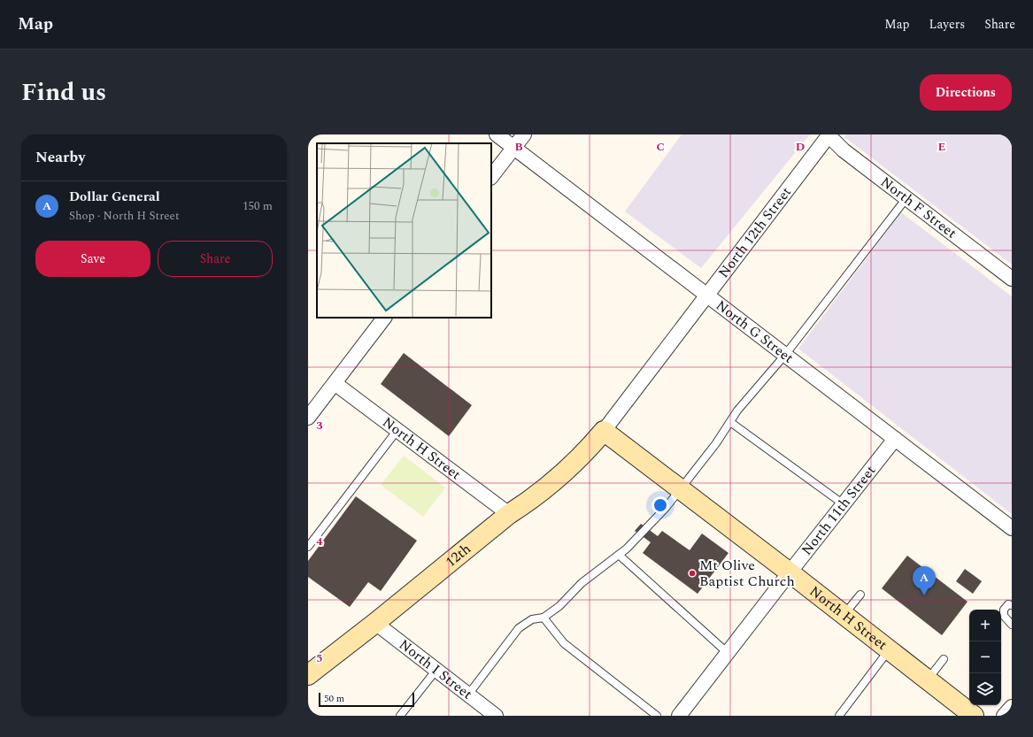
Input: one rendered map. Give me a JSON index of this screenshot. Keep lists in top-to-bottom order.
{
  "streets": {
    "street": [
      "North F Street",
      "North 12th Street",
      "North G Street",
      "North H Street",
      "North 11th Street",
      "12th",
      "North I Street"
    ]
  },
  "crossings": [
    ["North F Street", "North 12th Street"],
    ["North 12th Street", "North G Street"],
    ["North 12th Street", "North H Street"],
    ["North 12th Street", "12th"],
    ["North G Street", "North 11th Street"],
    ["North H Street", "North 11th Street"],
    ["North H Street", "12th"],
    ["12th", "North I Street"]
  ],
  "places": ["Mt Olive Baptist Church"],
  "scale_bar": "50 m",
  "page": {
    "header": "Map",
    "nav": ["Map", "Layers", "Share"],
    "title": "Find us",
    "buttons": [
      "Directions",
      ["Save", "Share"]
    ],
    "heading": "Nearby",
    "list": [
      {
        "mark": "A",
        "name": "Dollar General",
        "note": "Shop · North H Street",
        "value": "150 m"
      }
    ],
    "pins": "A",
    "map_buttons": ["+", "−"],
    "scale": "50 m"
  },
  "grid": {
    "columns": [
      "B",
      "C",
      "D",
      "E"
    ],
    "rows": ["3", "4", "5"]
  }
}
